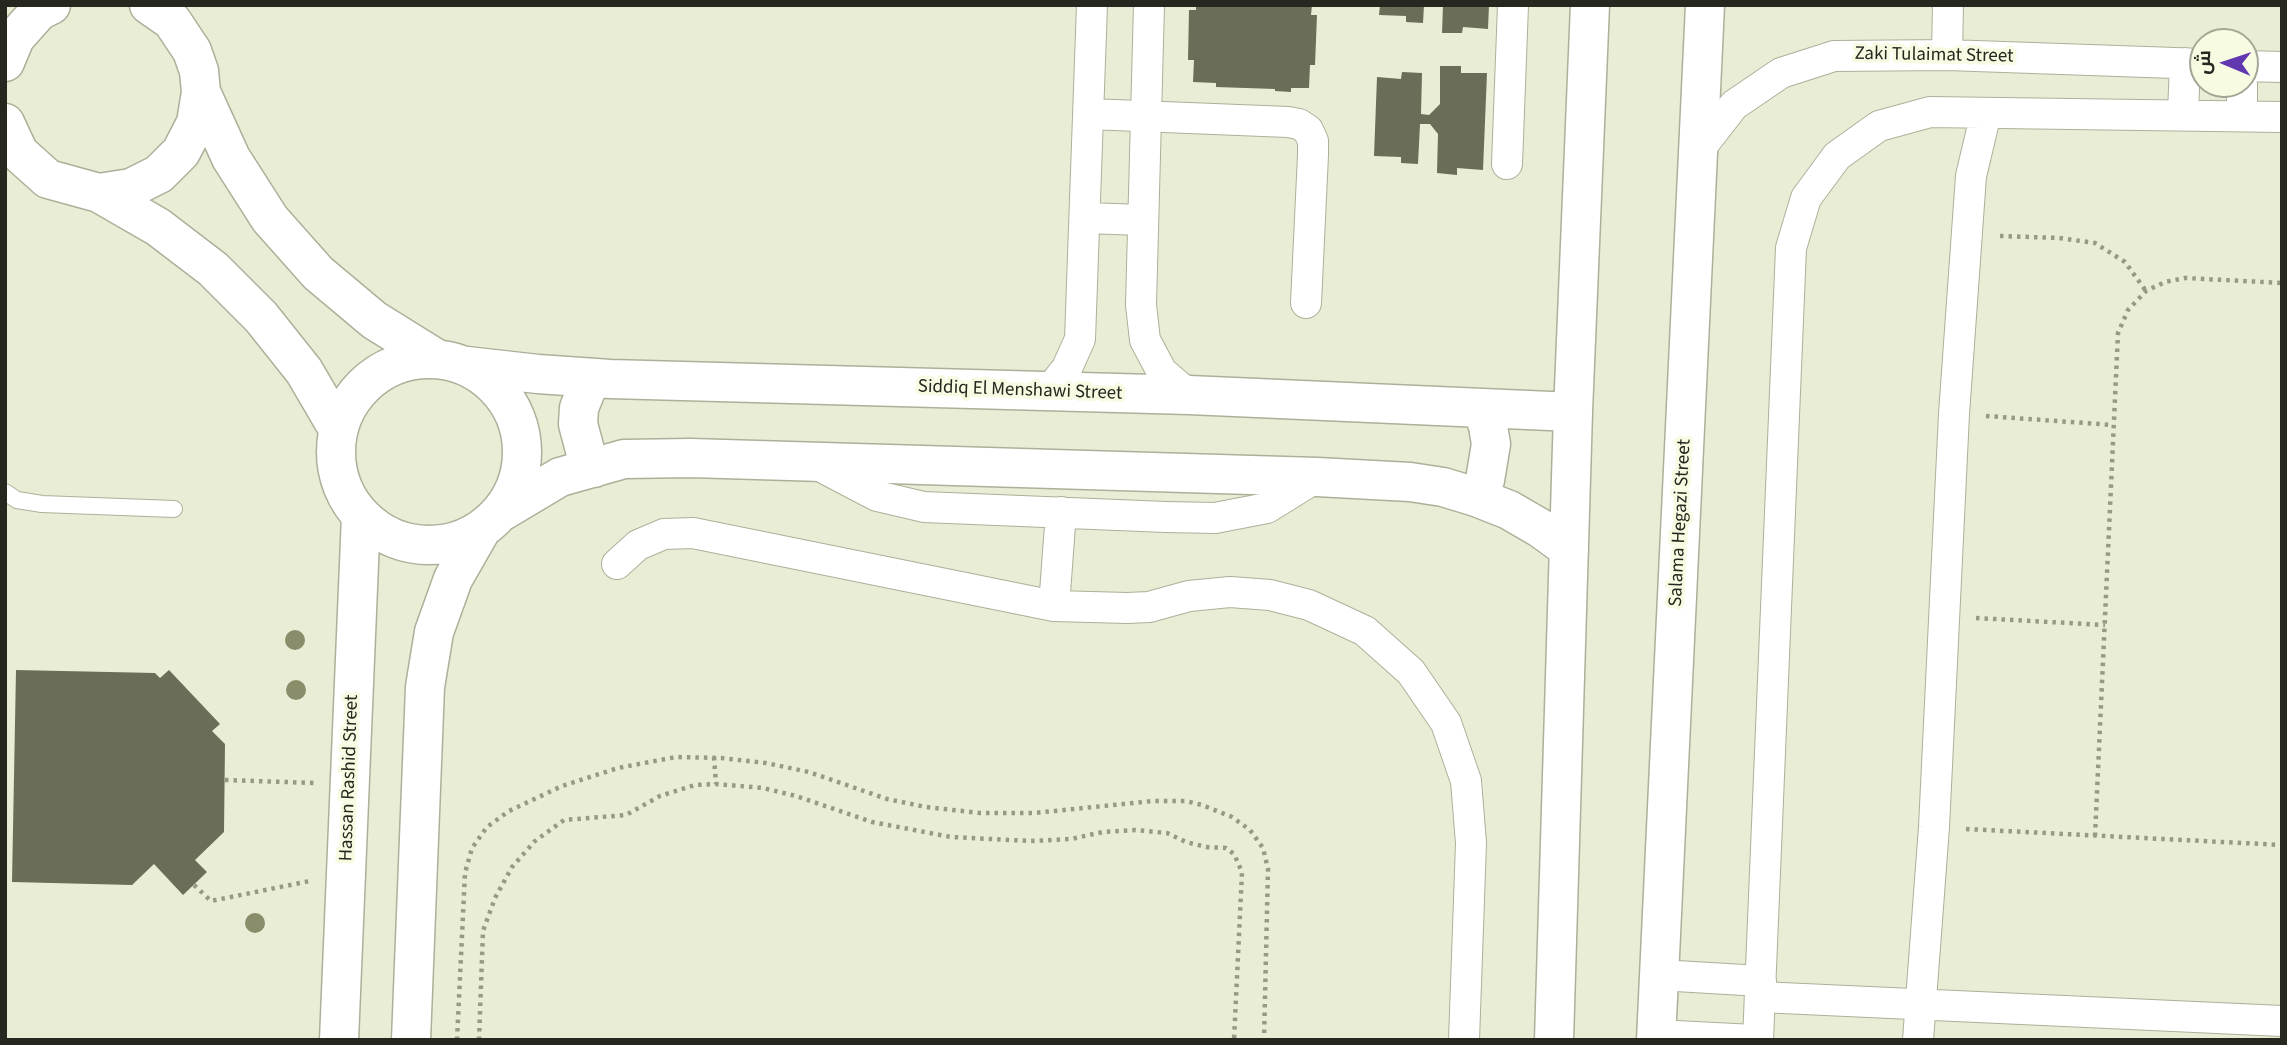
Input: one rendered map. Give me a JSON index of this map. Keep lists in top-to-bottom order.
{
  "streets": {
    "street": [
      "Zaki Tulaimat Street",
      "Siddiq El Menshawi Street",
      "Salama Hegazi Street",
      "Hassan Rashid Street"
    ]
  },
  "crossings": [
    ["Zaki Tulaimat Street", "Salama Hegazi Street"],
    ["Siddiq El Menshawi Street", "Hassan Rashid Street"]
  ],
  "north": "left"
}
